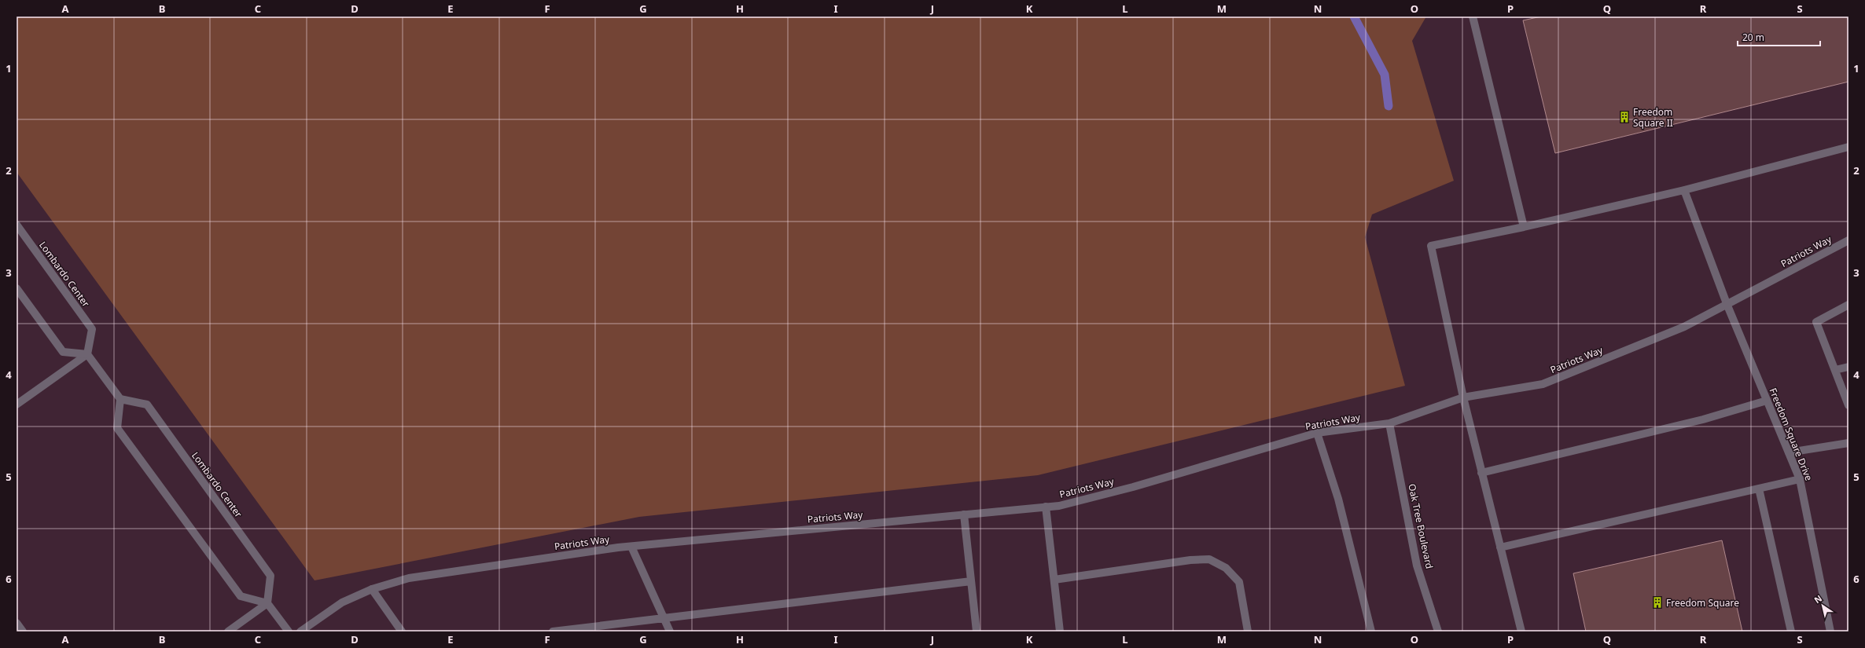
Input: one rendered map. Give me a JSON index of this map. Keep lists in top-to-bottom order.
{
  "streets": {
    "street": [
      "Patriots Way",
      "Lombardo Center",
      "Freedom Square Drive",
      "Oak Tree Boulevard"
    ]
  },
  "crossings": [
    ["Patriots Way", "Freedom Square Drive"],
    ["Patriots Way", "Oak Tree Boulevard"]
  ],
  "places": {
    "building": ["Freedom Square II", "Freedom Square"]
  },
  "scale_bar": "20 m",
  "north": "top left",
  "grid": {
    "columns": [
      "A",
      "B",
      "C",
      "D",
      "E",
      "F",
      "G",
      "H",
      "I",
      "J",
      "K",
      "L",
      "M",
      "N",
      "O",
      "P",
      "Q",
      "R",
      "S"
    ],
    "rows": [
      "1",
      "2",
      "3",
      "4",
      "5",
      "6"
    ]
  }
}
